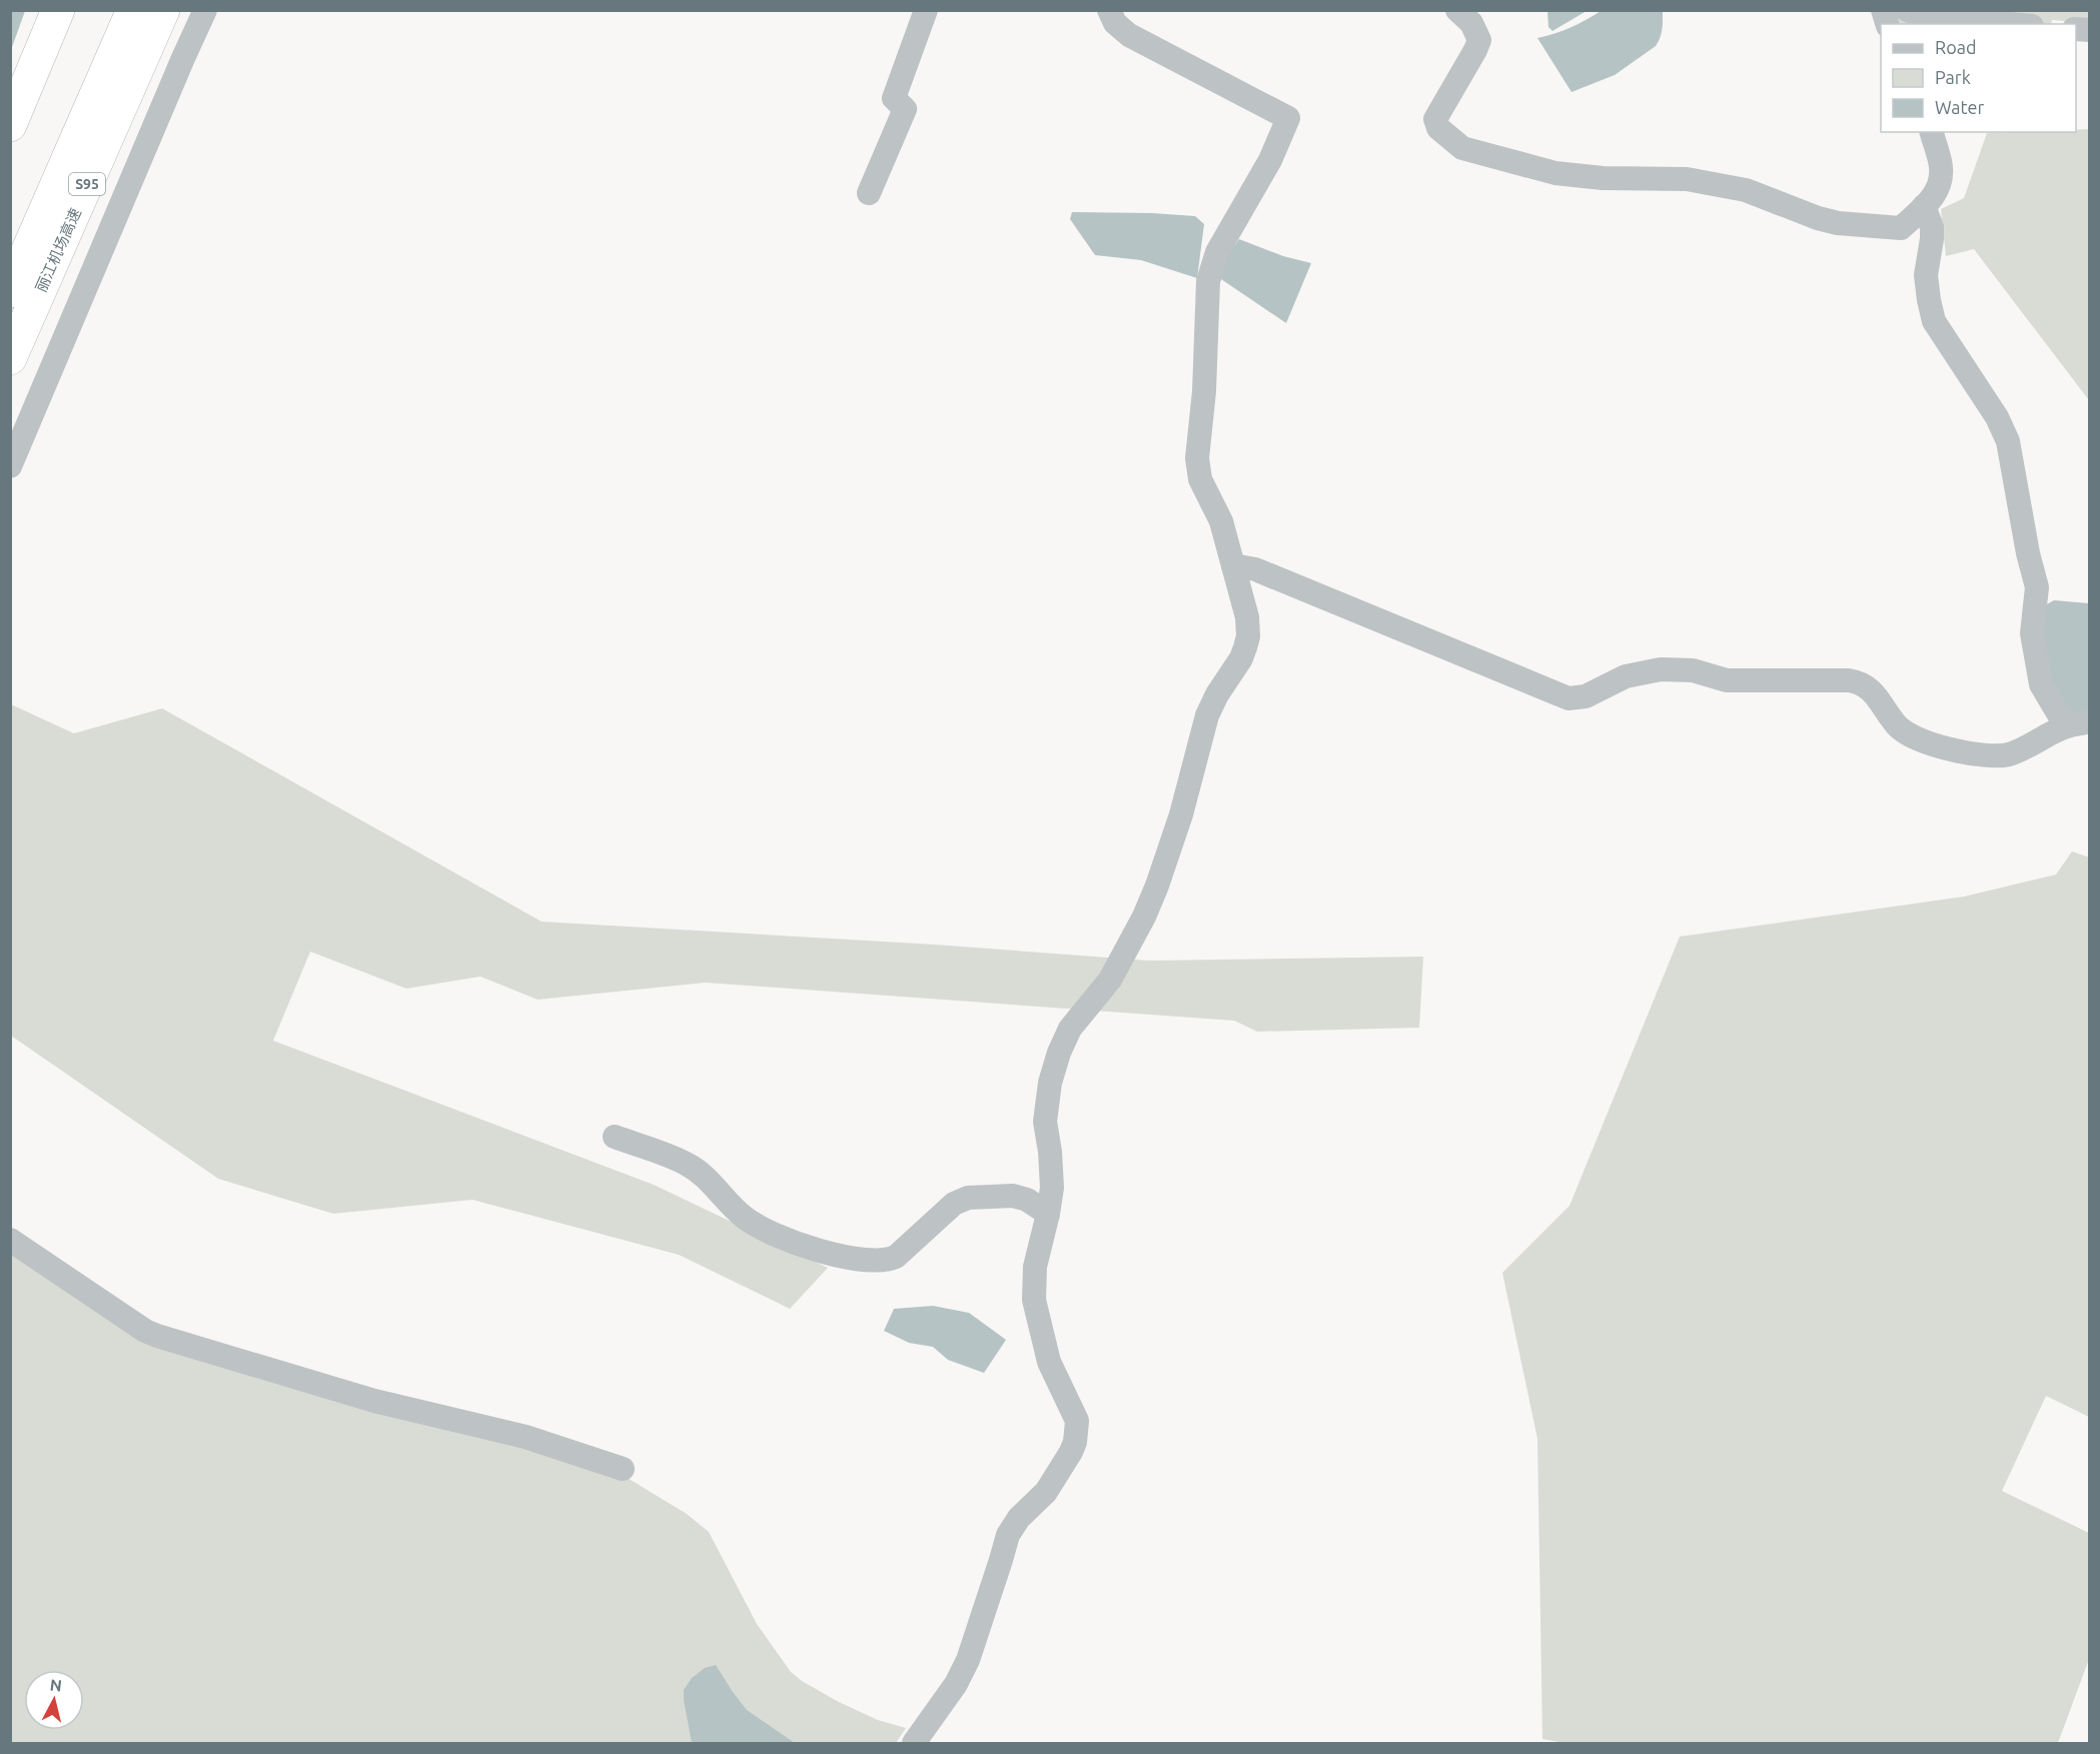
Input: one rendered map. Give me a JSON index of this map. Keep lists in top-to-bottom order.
{
  "streets": {
    "highway": ["S95", "丽江机场高速"]
  },
  "legend": ["Road", "Park", "Water"],
  "north": "top"
}
